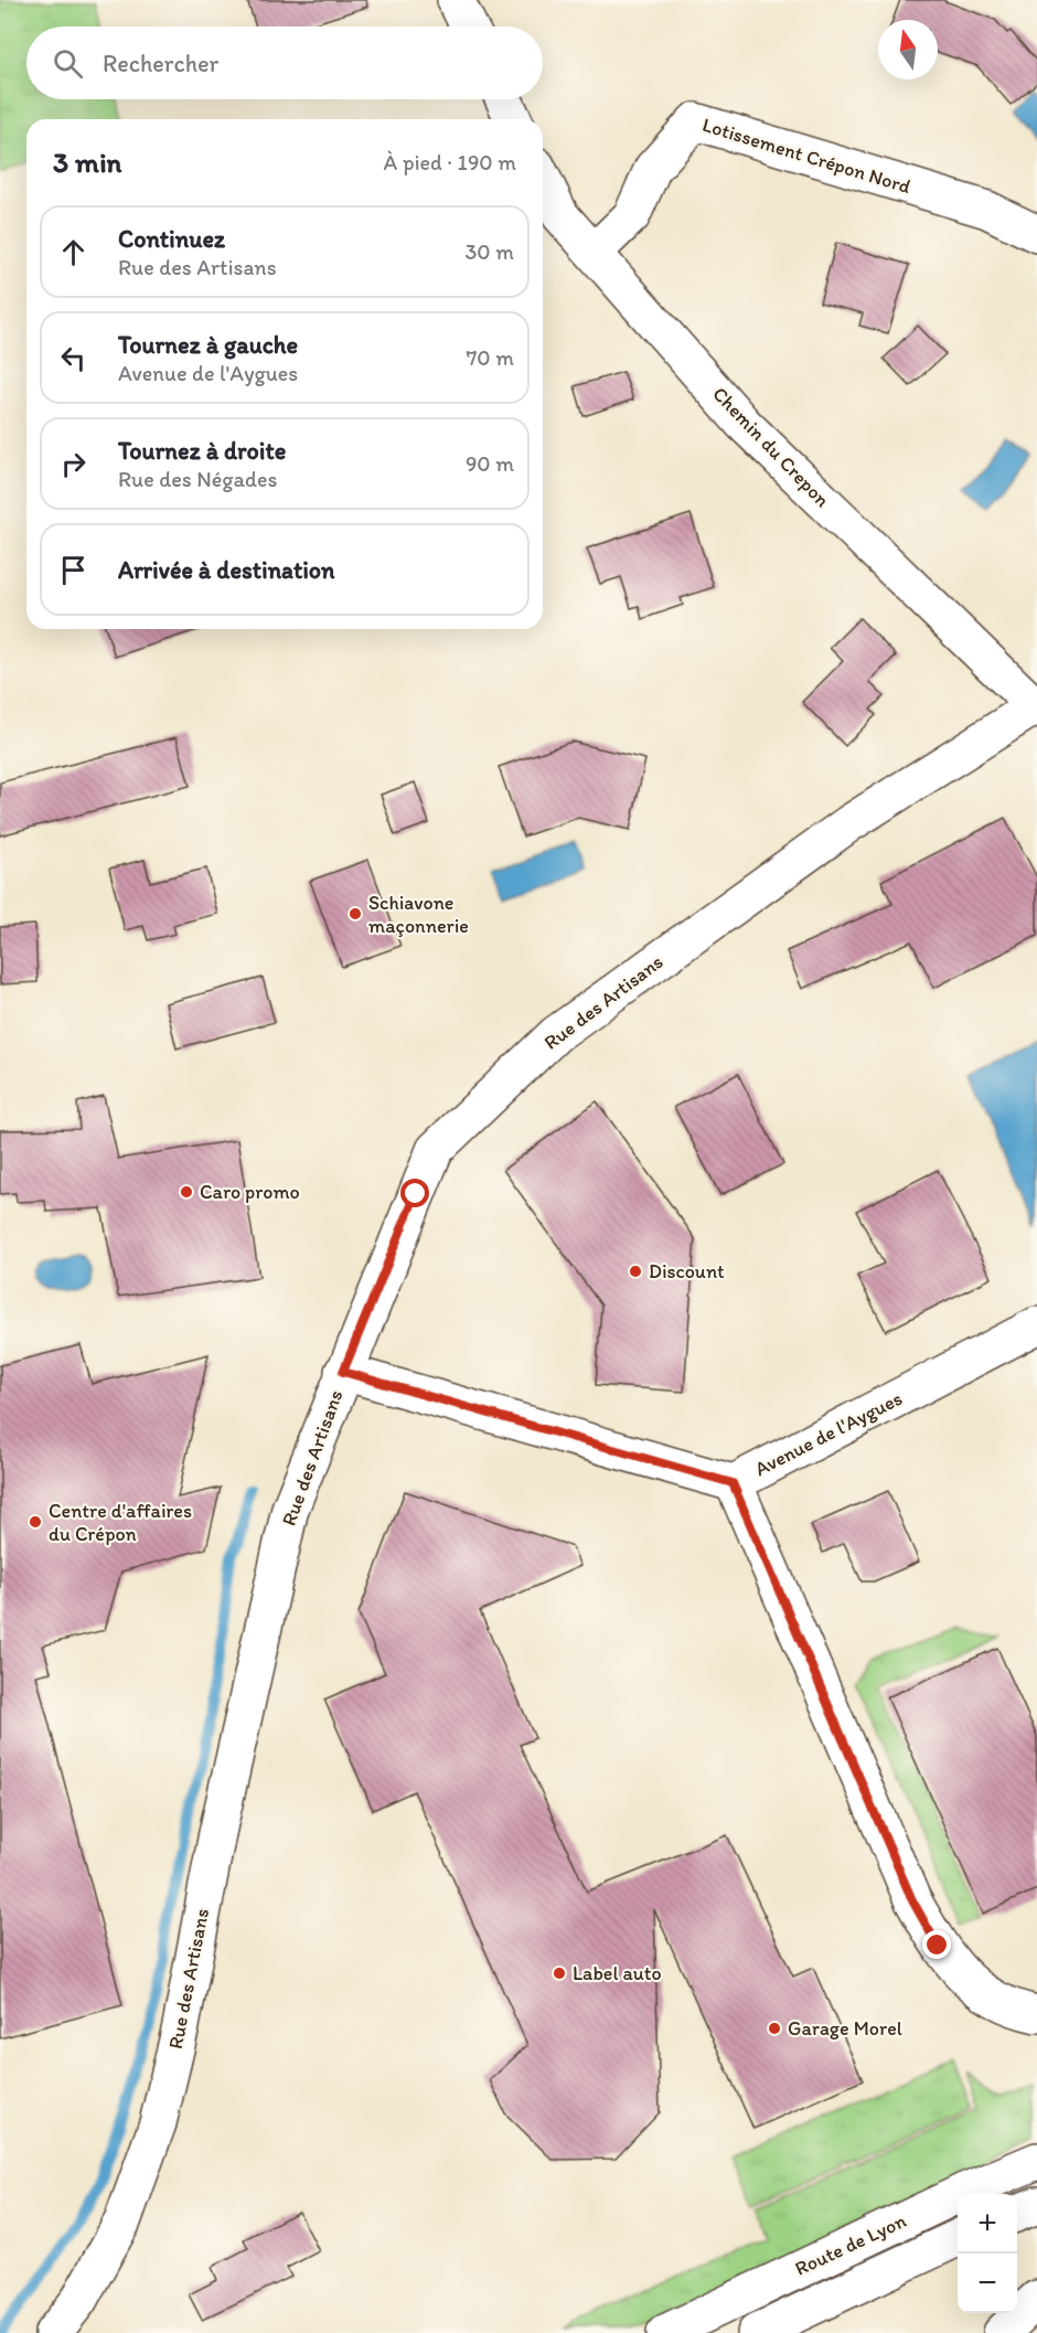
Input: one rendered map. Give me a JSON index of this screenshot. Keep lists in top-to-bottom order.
{
  "streets": {
    "street": [
      "Lotissement Crépon Nord",
      "Chemin du Crepon",
      "Rue des Artisans",
      "Avenue de l'Aygues",
      "Route de Lyon"
    ]
  },
  "crossings": [
    ["Lotissement Crépon Nord", "Chemin du Crepon"],
    ["Chemin du Crepon", "Rue des Artisans"],
    ["Rue des Artisans", "Avenue de l'Aygues"]
  ],
  "places": [
    "Schiavone maçonnerie",
    "Caro promo",
    "Discount",
    "Centre d'affaires du Crépon",
    "Label auto",
    "Garage Morel"
  ],
  "north": "top",
  "page": {
    "search": "Rechercher",
    "heading": ["3 min", "À pied · 190 m"],
    "list": [
      ["Continuez", "Rue des Artisans", "30 m"],
      ["Tournez à gauche", "Avenue de l'Aygues", "70 m"],
      ["Tournez à droite", "Rue des Négades", "90 m"],
      "Arrivée à destination"
    ],
    "map_buttons": ["+", "−"]
  }
}
